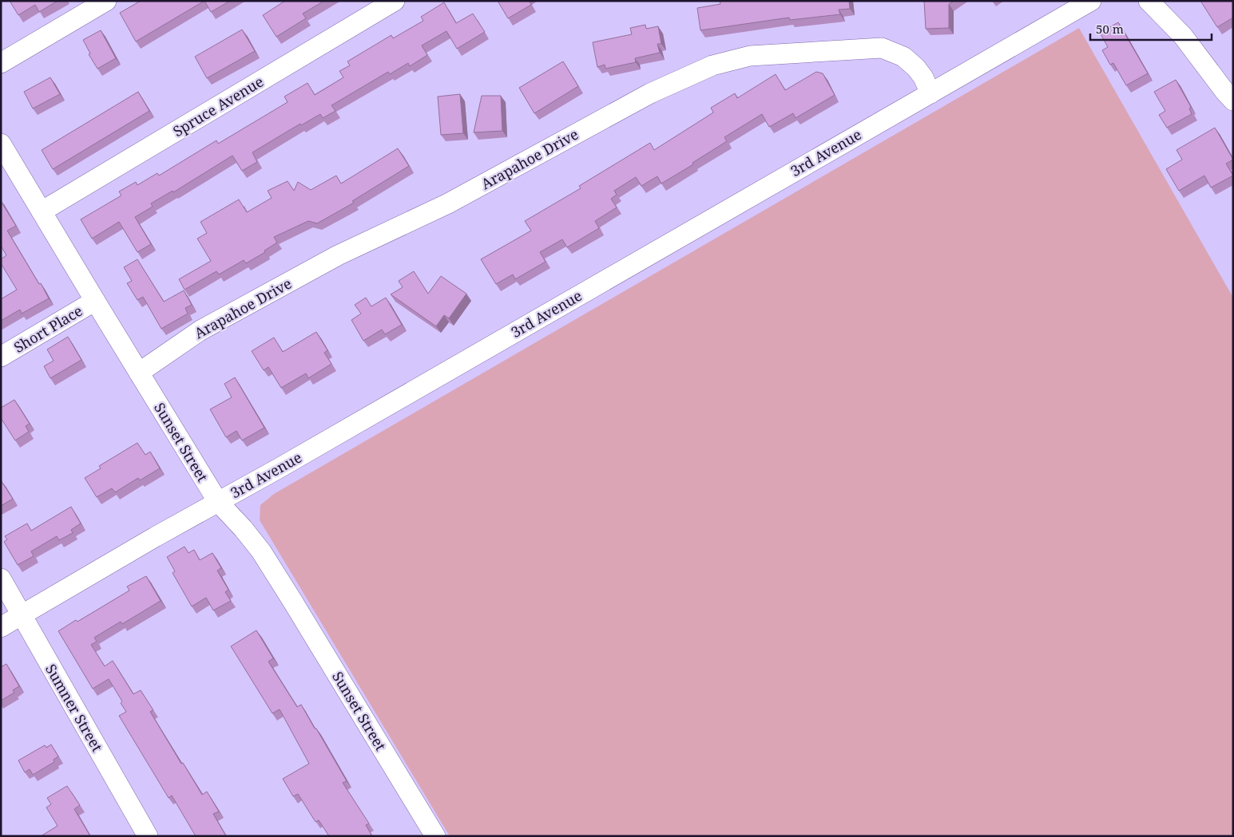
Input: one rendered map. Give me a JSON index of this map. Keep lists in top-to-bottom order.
{
  "streets": {
    "street": [
      "Spruce Avenue",
      "3rd Avenue",
      "Arapahoe Drive",
      "Short Place",
      "Sunset Street",
      "Sumner Street"
    ]
  },
  "crossings": [
    ["Spruce Avenue", "Sunset Street"],
    ["3rd Avenue", "Arapahoe Drive"],
    ["3rd Avenue", "Sunset Street"],
    ["3rd Avenue", "Sumner Street"],
    ["Arapahoe Drive", "Sunset Street"],
    ["Short Place", "Sunset Street"]
  ],
  "scale_bar": "50 m"
}
